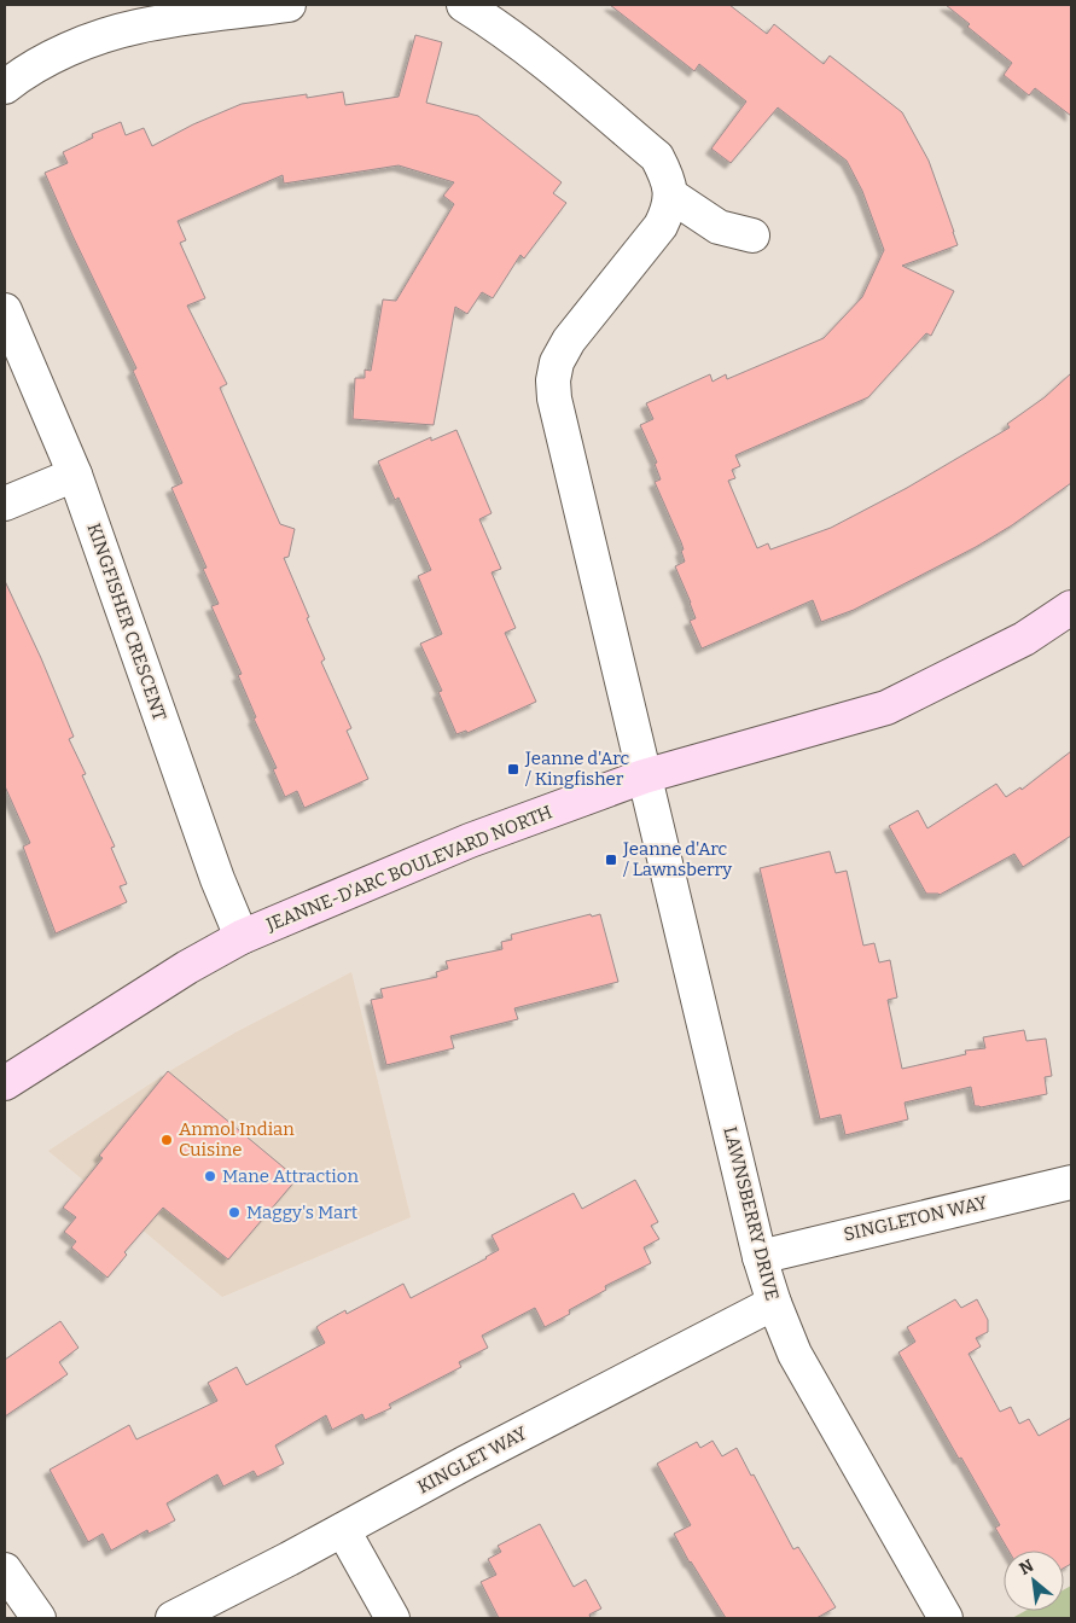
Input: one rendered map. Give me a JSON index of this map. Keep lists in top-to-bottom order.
{
  "streets": {
    "main road": ["JEANNE-D'ARC BOULEVARD NORTH"],
    "street": [
      "KINGFISHER CRESCENT",
      "LAWNSBERRY DRIVE",
      "SINGLETON WAY",
      "KINGLET WAY"
    ]
  },
  "crossings": [
    ["KINGFISHER CRESCENT", "JEANNE-D'ARC BOULEVARD NORTH"],
    ["JEANNE-D'ARC BOULEVARD NORTH", "LAWNSBERRY DRIVE"],
    ["LAWNSBERRY DRIVE", "SINGLETON WAY"],
    ["LAWNSBERRY DRIVE", "KINGLET WAY"]
  ],
  "places": {
    "transit": ["Jeanne d'Arc / Kingfisher", "Jeanne d'Arc / Lawnsberry"],
    "other": ["Anmol Indian Cuisine", "Mane Attraction", "Maggy's Mart"]
  },
  "north": "top left"
}
